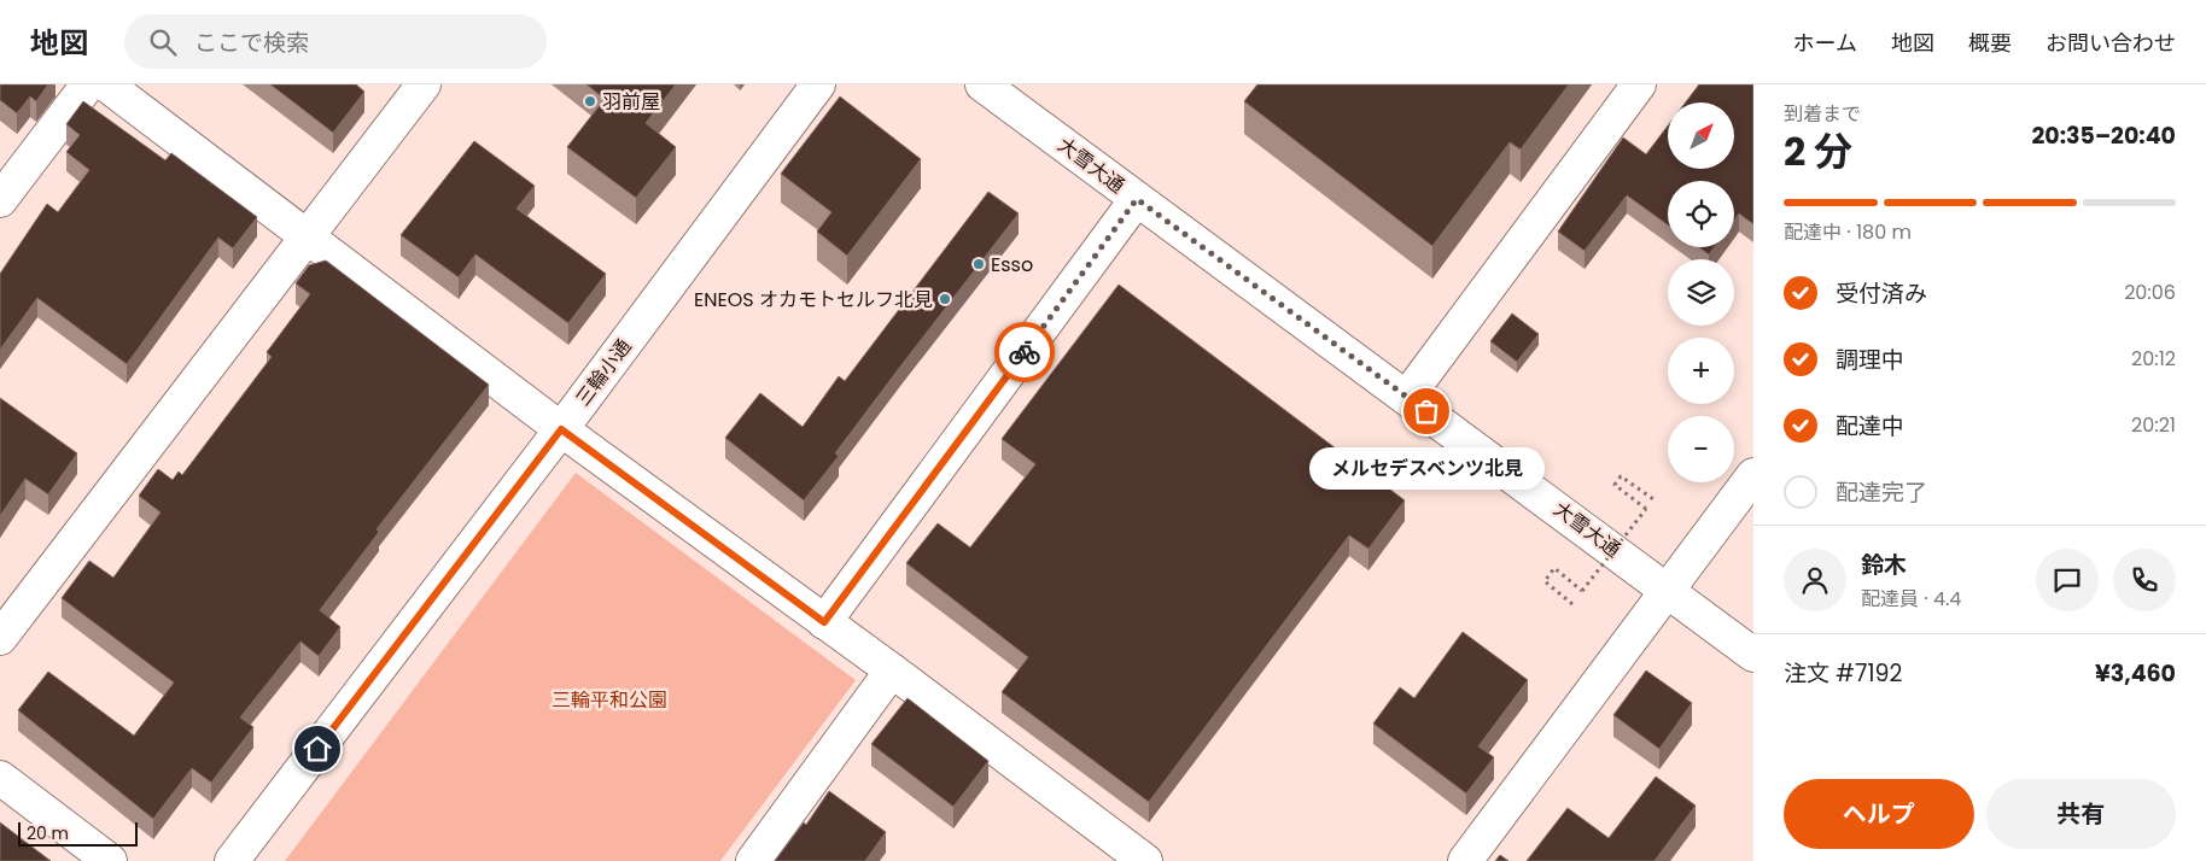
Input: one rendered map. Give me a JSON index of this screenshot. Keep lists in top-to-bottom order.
{
  "streets": {
    "main road": ["大雪大通", "三輪小通"]
  },
  "parks": ["三輪平和公園"],
  "places": [
    "羽前屋",
    "Esso",
    "ENEOS オカモトセルフ北見",
    "メルセデスベンツ北見"
  ],
  "scale_bar": "20 m",
  "north": "top right",
  "page": {
    "header": "地図",
    "search": "ここで検索",
    "nav": [
      "ホーム",
      "地図",
      "概要",
      "お問い合わせ"
    ],
    "heading": ["2 分", "到着まで", "20:35–20:40"],
    "panel": [
      "鈴木",
      "配達員 · 4.4",
      "注文 #7192",
      "¥3,460"
    ],
    "map_buttons": ["+", "−"],
    "bar": "配達中 · 180 m",
    "list": [
      ["受付済み", "20:06"],
      ["調理中", "20:12"],
      ["配達中", "20:21"],
      "配達完了"
    ],
    "bubble": "メルセデスベンツ北見",
    "buttons": ["ヘルプ", "共有"],
    "scale": "20 m"
  }
}
